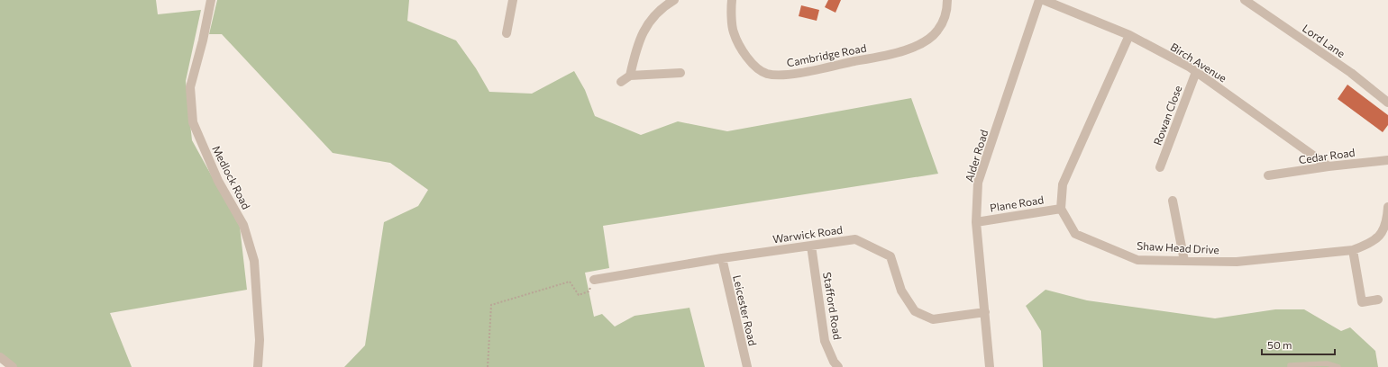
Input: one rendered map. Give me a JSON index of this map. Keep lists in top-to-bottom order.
{
  "streets": {
    "street": [
      "Lord Lane",
      "Cambridge Road",
      "Birch Avenue",
      "Rowan Close",
      "Alder Road",
      "Cedar Road",
      "Medlock Road",
      "Plane Road",
      "Warwick Road",
      "Shaw Head Drive",
      "Stafford Road",
      "Leicester Road"
    ]
  },
  "crossings": [
    ["Birch Avenue", "Rowan Close"],
    ["Birch Avenue", "Cedar Road"],
    ["Alder Road", "Plane Road"],
    ["Alder Road", "Warwick Road"],
    ["Plane Road", "Shaw Head Drive"],
    ["Warwick Road", "Stafford Road"],
    ["Warwick Road", "Leicester Road"]
  ],
  "scale_bar": "50 m"
}
